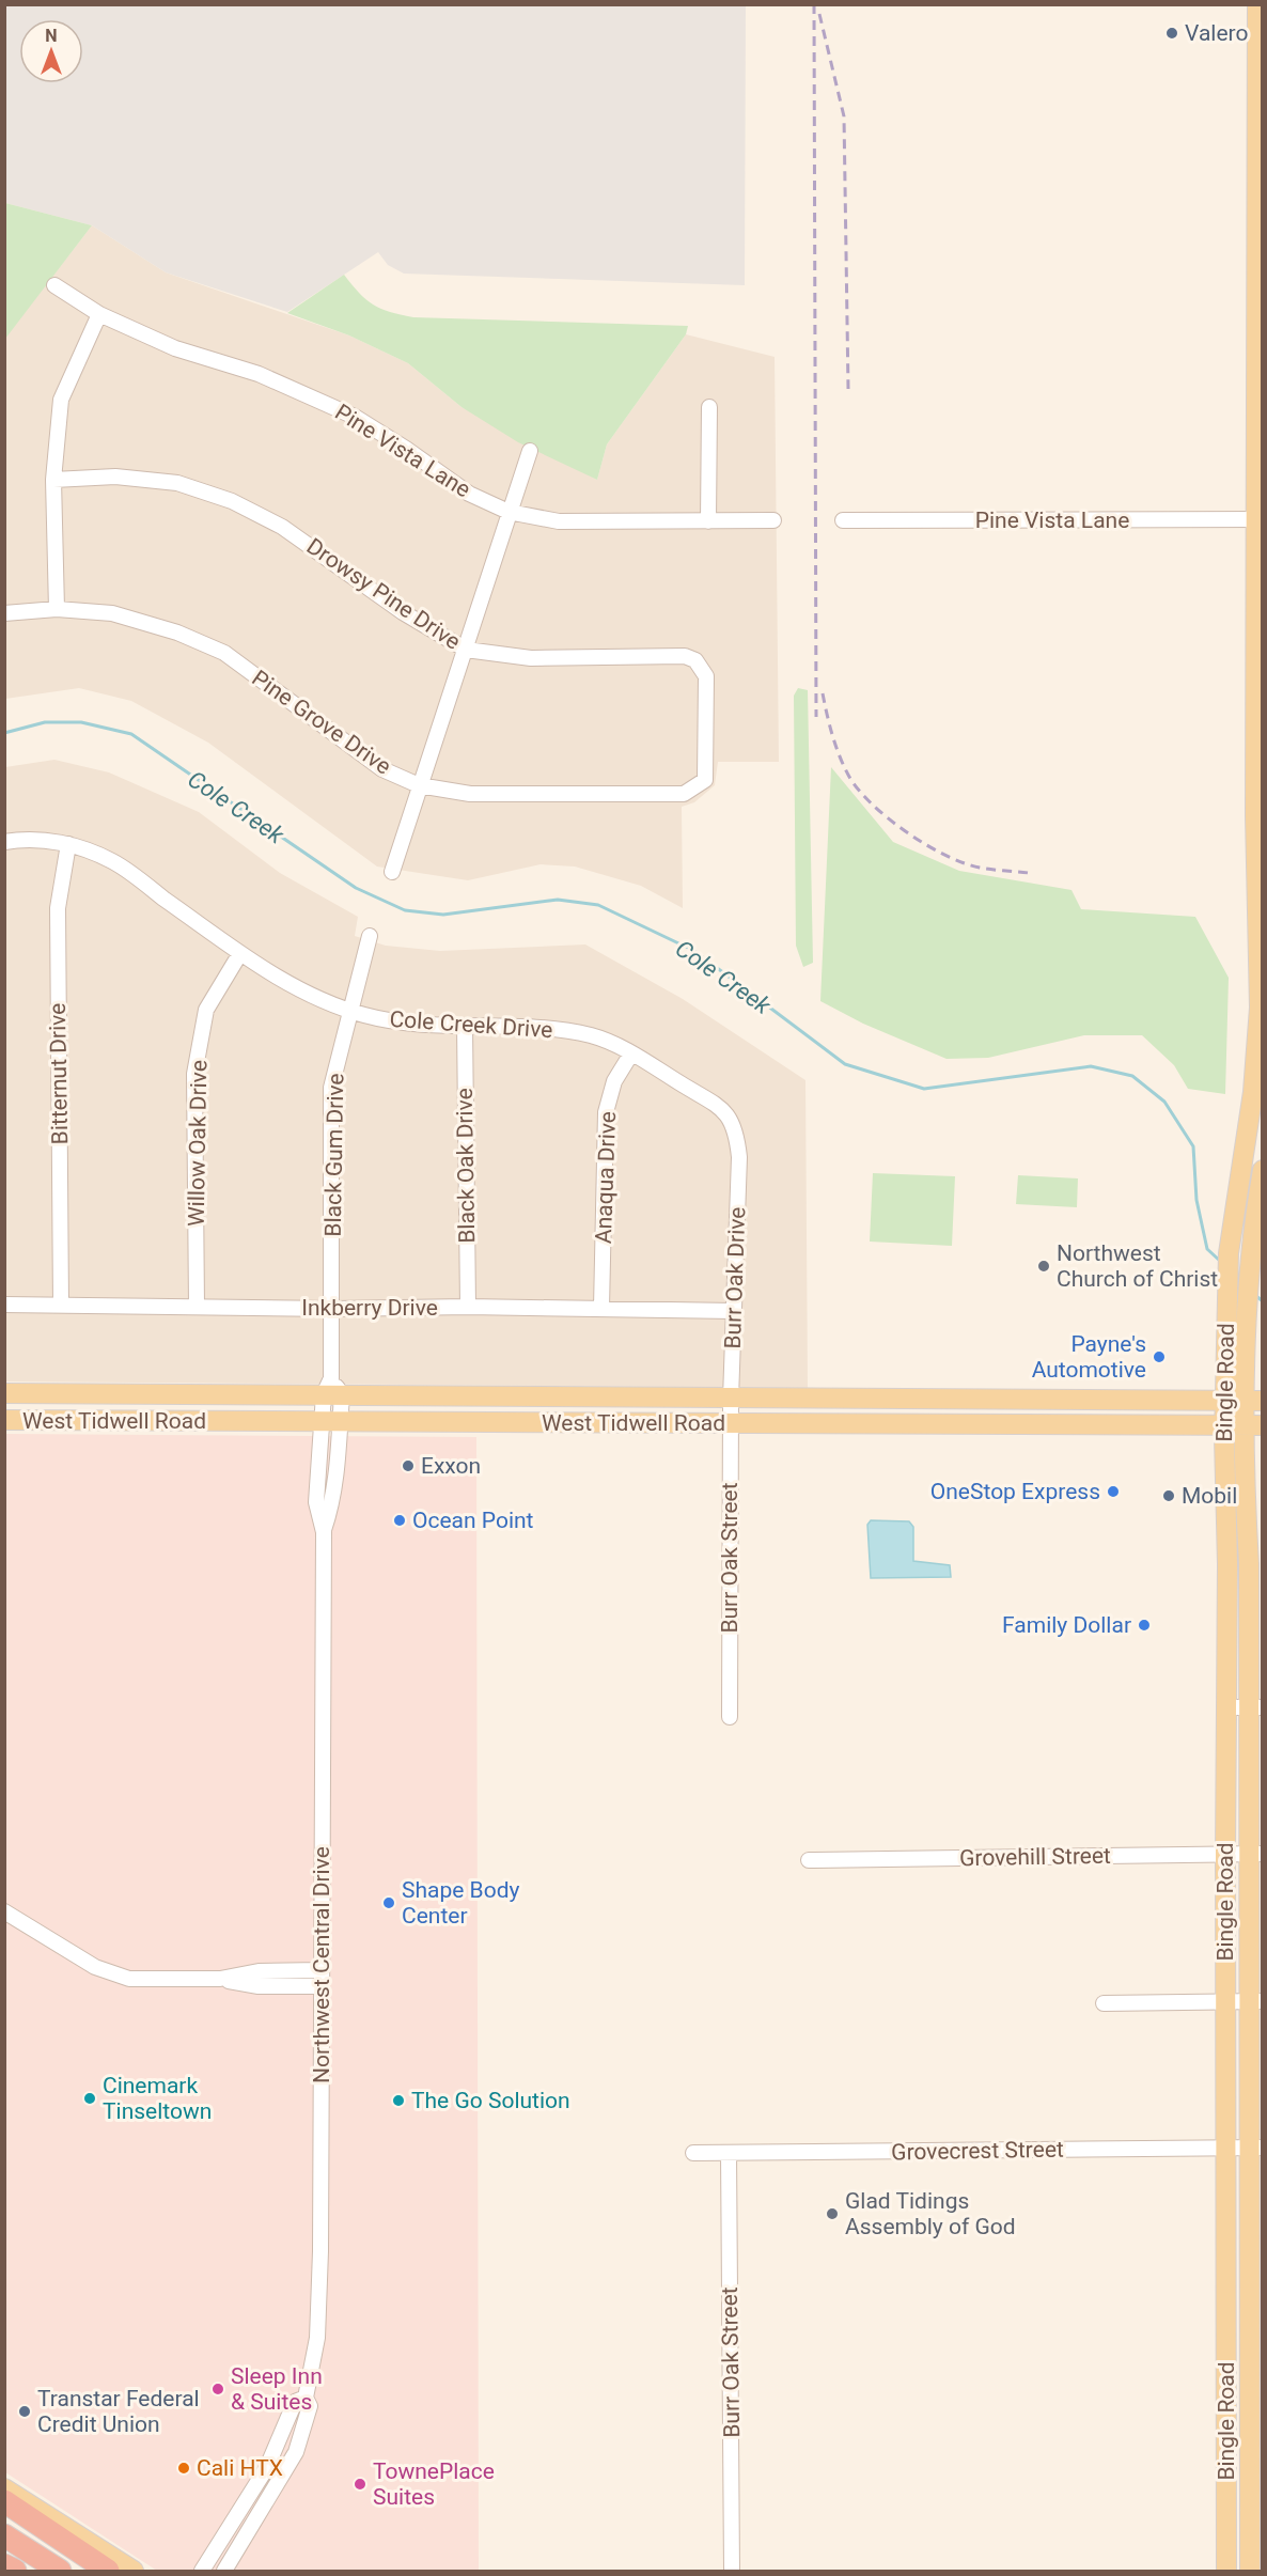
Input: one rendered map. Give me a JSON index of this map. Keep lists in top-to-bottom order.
{
  "streets": {
    "main road": ["Bingle Road", "West Tidwell Road"],
    "street": [
      "Pine Vista Lane",
      "Drowsy Pine Drive",
      "Pine Grove Drive",
      "Cole Creek Drive",
      "Bitternut Drive",
      "Willow Oak Drive",
      "Black Gum Drive",
      "Black Oak Drive",
      "Anaqua Drive",
      "Burr Oak Drive",
      "Inkberry Drive",
      "Burr Oak Street",
      "Grovehill Street",
      "Northwest Central Drive",
      "Grovecrest Street"
    ]
  },
  "crossings": [
    ["Pine Vista Lane", "Bingle Road"],
    ["Drowsy Pine Drive", "Pine Grove Drive"],
    ["Cole Creek Drive", "Bitternut Drive"],
    ["Cole Creek Drive", "Willow Oak Drive"],
    ["Cole Creek Drive", "Black Gum Drive"],
    ["Cole Creek Drive", "Black Oak Drive"],
    ["Cole Creek Drive", "Anaqua Drive"],
    ["Cole Creek Drive", "Burr Oak Drive"],
    ["Bitternut Drive", "Inkberry Drive"],
    ["Willow Oak Drive", "Inkberry Drive"],
    ["Black Gum Drive", "Inkberry Drive"],
    ["Black Gum Drive", "West Tidwell Road"],
    ["Black Gum Drive", "Northwest Central Drive"],
    ["Black Oak Drive", "Inkberry Drive"],
    ["Anaqua Drive", "Inkberry Drive"],
    ["Burr Oak Drive", "Inkberry Drive"],
    ["Burr Oak Drive", "West Tidwell Road"],
    ["Burr Oak Drive", "Burr Oak Street"],
    ["Bingle Road", "West Tidwell Road"],
    ["Bingle Road", "Grovehill Street"],
    ["Bingle Road", "Grovecrest Street"],
    ["West Tidwell Road", "Burr Oak Street"],
    ["West Tidwell Road", "Northwest Central Drive"],
    ["Burr Oak Street", "Grovecrest Street"]
  ],
  "water": ["Cole Creek"],
  "places": [
    "Valero",
    "Northwest Church of Christ",
    "Payne's Automotive",
    "Exxon",
    "OneStop Express",
    "Mobil",
    "Ocean Point",
    "Family Dollar",
    "Shape Body Center",
    "Cinemark Tinseltown",
    "The Go Solution",
    "Glad Tidings Assembly of God",
    "Sleep Inn & Suites",
    "Transtar Federal Credit Union",
    "Cali HTX",
    "TownePlace Suites"
  ],
  "north": "top"
}
